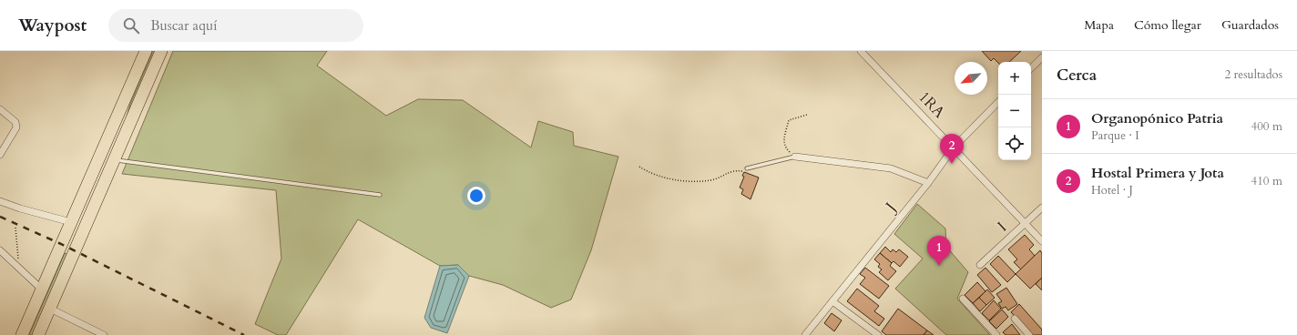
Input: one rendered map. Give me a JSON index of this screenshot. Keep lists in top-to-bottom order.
{
  "streets": {
    "street": ["1RA", "J", "I"]
  },
  "crossings": [
    ["1RA", "J"],
    ["1RA", "I"]
  ],
  "north": "bottom left",
  "page": {
    "header": "Waypost",
    "search": "Buscar aquí",
    "nav": ["Mapa", "Cómo llegar", "Guardados"],
    "heading": ["Cerca", "2 resultados"],
    "map_buttons": ["+", "−"],
    "list": [
      {
        "mark": "1",
        "name": "Organopónico Patria",
        "note": "Parque · I",
        "value": "400 m"
      },
      {
        "mark": "2",
        "name": "Hostal Primera y Jota",
        "note": "Hotel · J",
        "value": "410 m"
      }
    ],
    "pins": ["2", "1"]
  }
}
